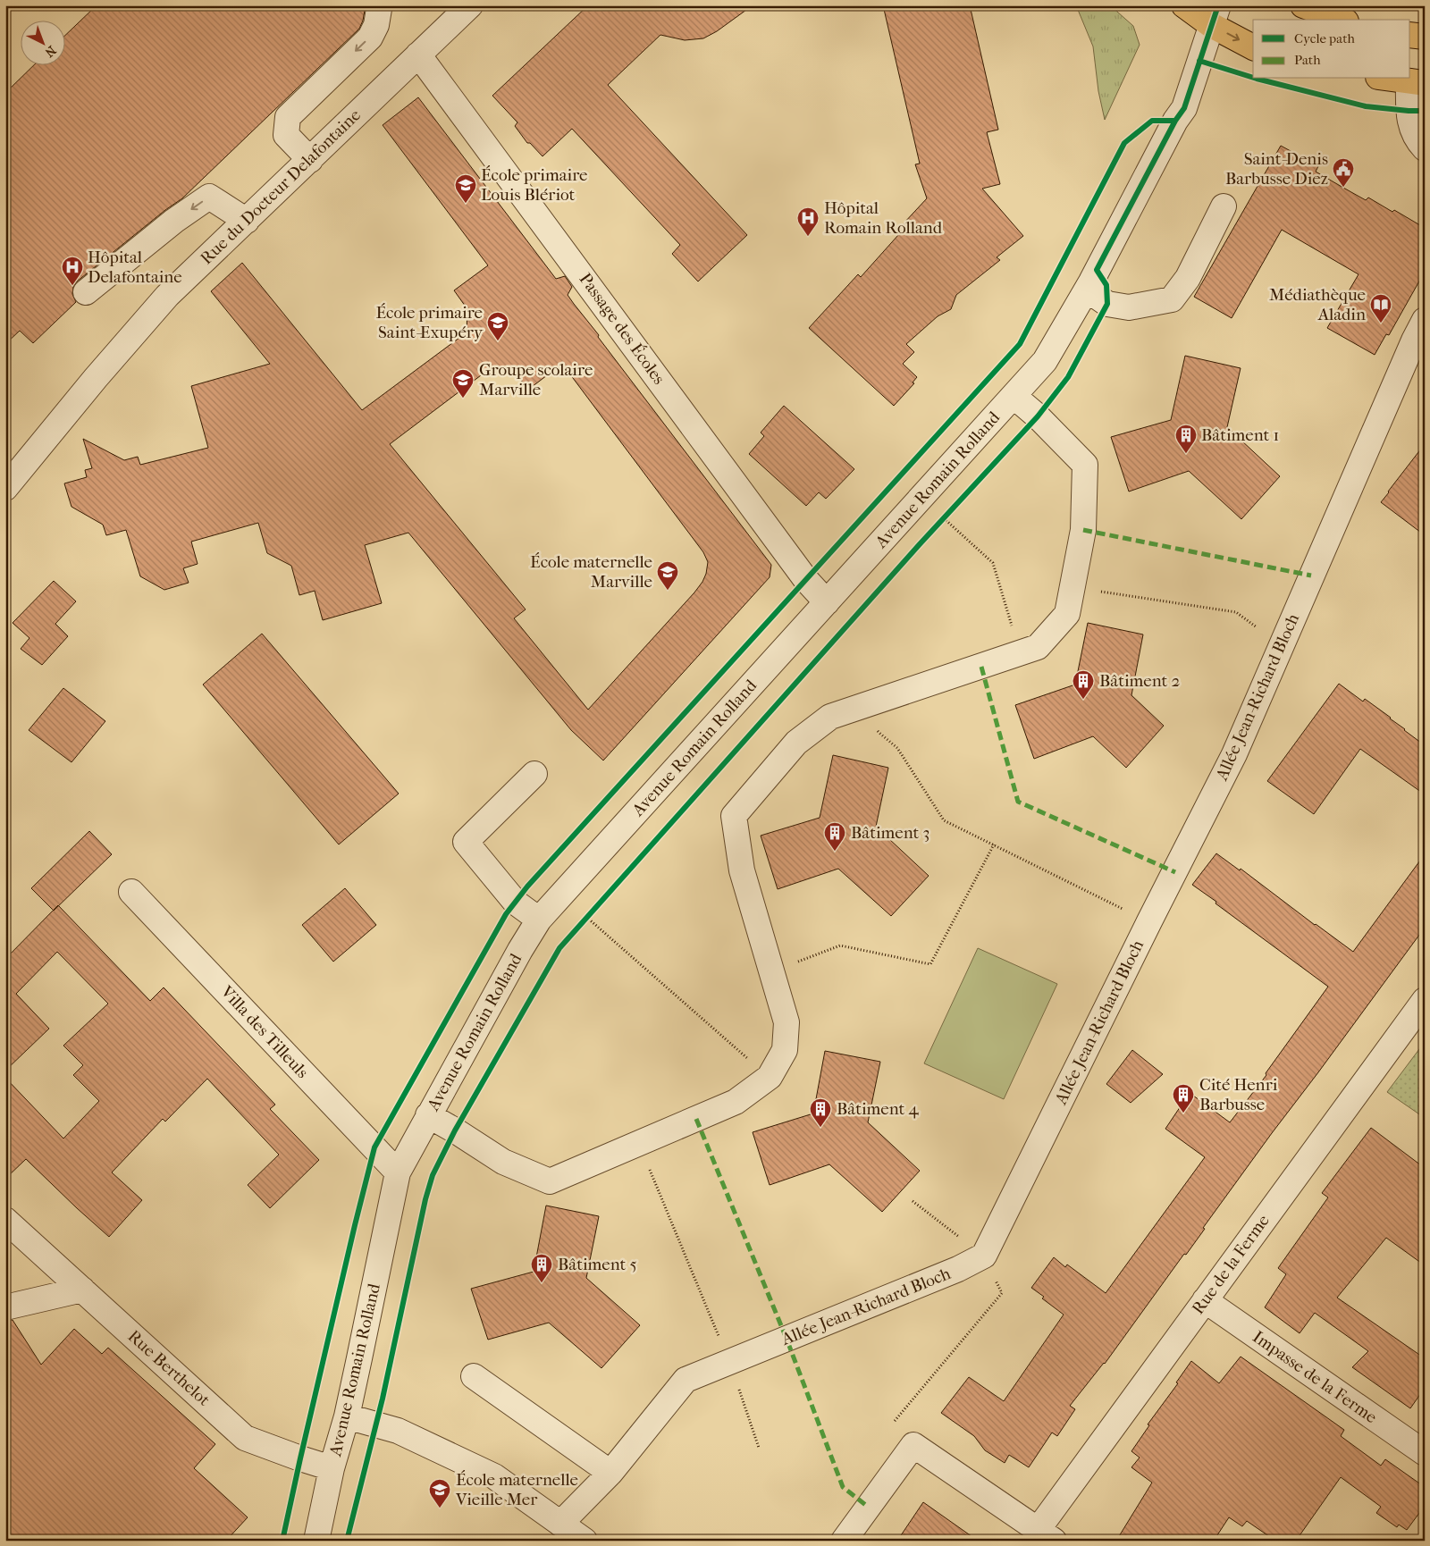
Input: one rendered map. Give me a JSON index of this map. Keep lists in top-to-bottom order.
{
  "streets": {
    "street": [
      "Rue du Docteur Delafontaine",
      "Passage des Écoles",
      "Avenue Romain Rolland",
      "Allée Jean-Richard Bloch",
      "Villa des Tilleuls",
      "Rue de la Ferme",
      "Rue Berthelot",
      "Impasse de la Ferme"
    ]
  },
  "crossings": [
    ["Rue du Docteur Delafontaine", "Passage des Écoles"],
    ["Passage des Écoles", "Avenue Romain Rolland"],
    ["Avenue Romain Rolland", "Villa des Tilleuls"],
    ["Avenue Romain Rolland", "Rue Berthelot"],
    ["Rue de la Ferme", "Impasse de la Ferme"]
  ],
  "places": {
    "public building": ["Saint-Denis Barbusse Diez"],
    "school or university": [
      "École primaire Louis Blériot",
      "École primaire Saint-Exupéry",
      "Groupe scolaire Marville",
      "École maternelle Marville",
      "École maternelle Vieille Mer"
    ],
    "hospital": ["Hôpital Romain Rolland", "Hôpital Delafontaine"],
    "library": ["Médiathèque Aladin"],
    "building": [
      "Bâtiment 1",
      "Bâtiment 2",
      "Bâtiment 3",
      "Cité Henri Barbusse",
      "Bâtiment 4",
      "Bâtiment 5"
    ]
  },
  "legend": ["Cycle path", "Path"],
  "north": "bottom right"
}
